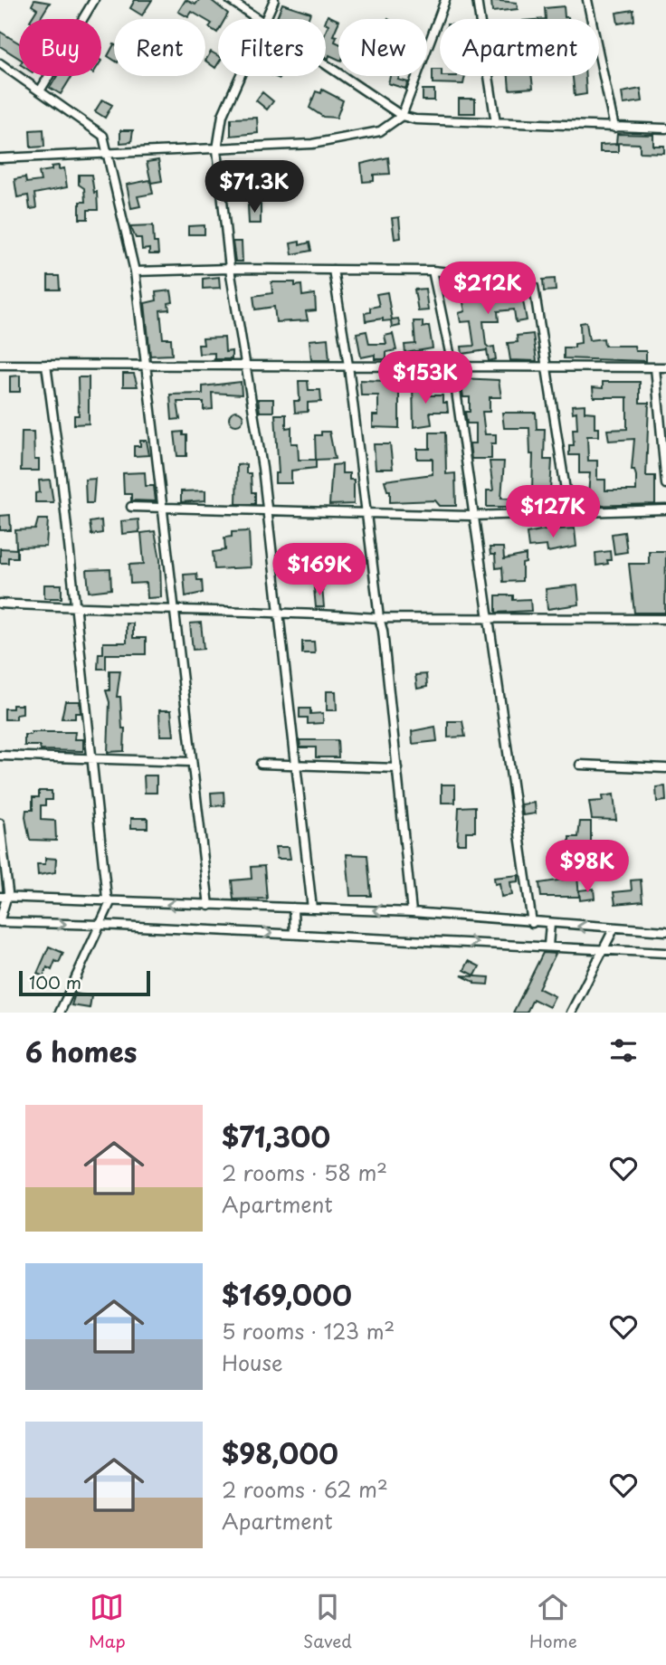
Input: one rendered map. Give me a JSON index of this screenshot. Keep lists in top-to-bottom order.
{
  "scale_bar": "100 m",
  "page": {
    "chip": [
      "Buy",
      "Rent",
      "Filters",
      "New",
      "Apartment"
    ],
    "price": [
      "$71.3K",
      "$212K",
      "$153K",
      "$127K",
      "$169K",
      "$98K"
    ],
    "scale": "100 m",
    "heading": "6 homes",
    "list": [
      {
        "name": "$71,300",
        "note": "2 rooms · 58 m² · Apartment"
      },
      {
        "name": "$169,000",
        "note": "5 rooms · 123 m² · House"
      },
      {
        "name": "$98,000",
        "note": "2 rooms · 62 m² · Apartment"
      }
    ],
    "tabs": ["Map", "Saved", "Home"]
  }
}
